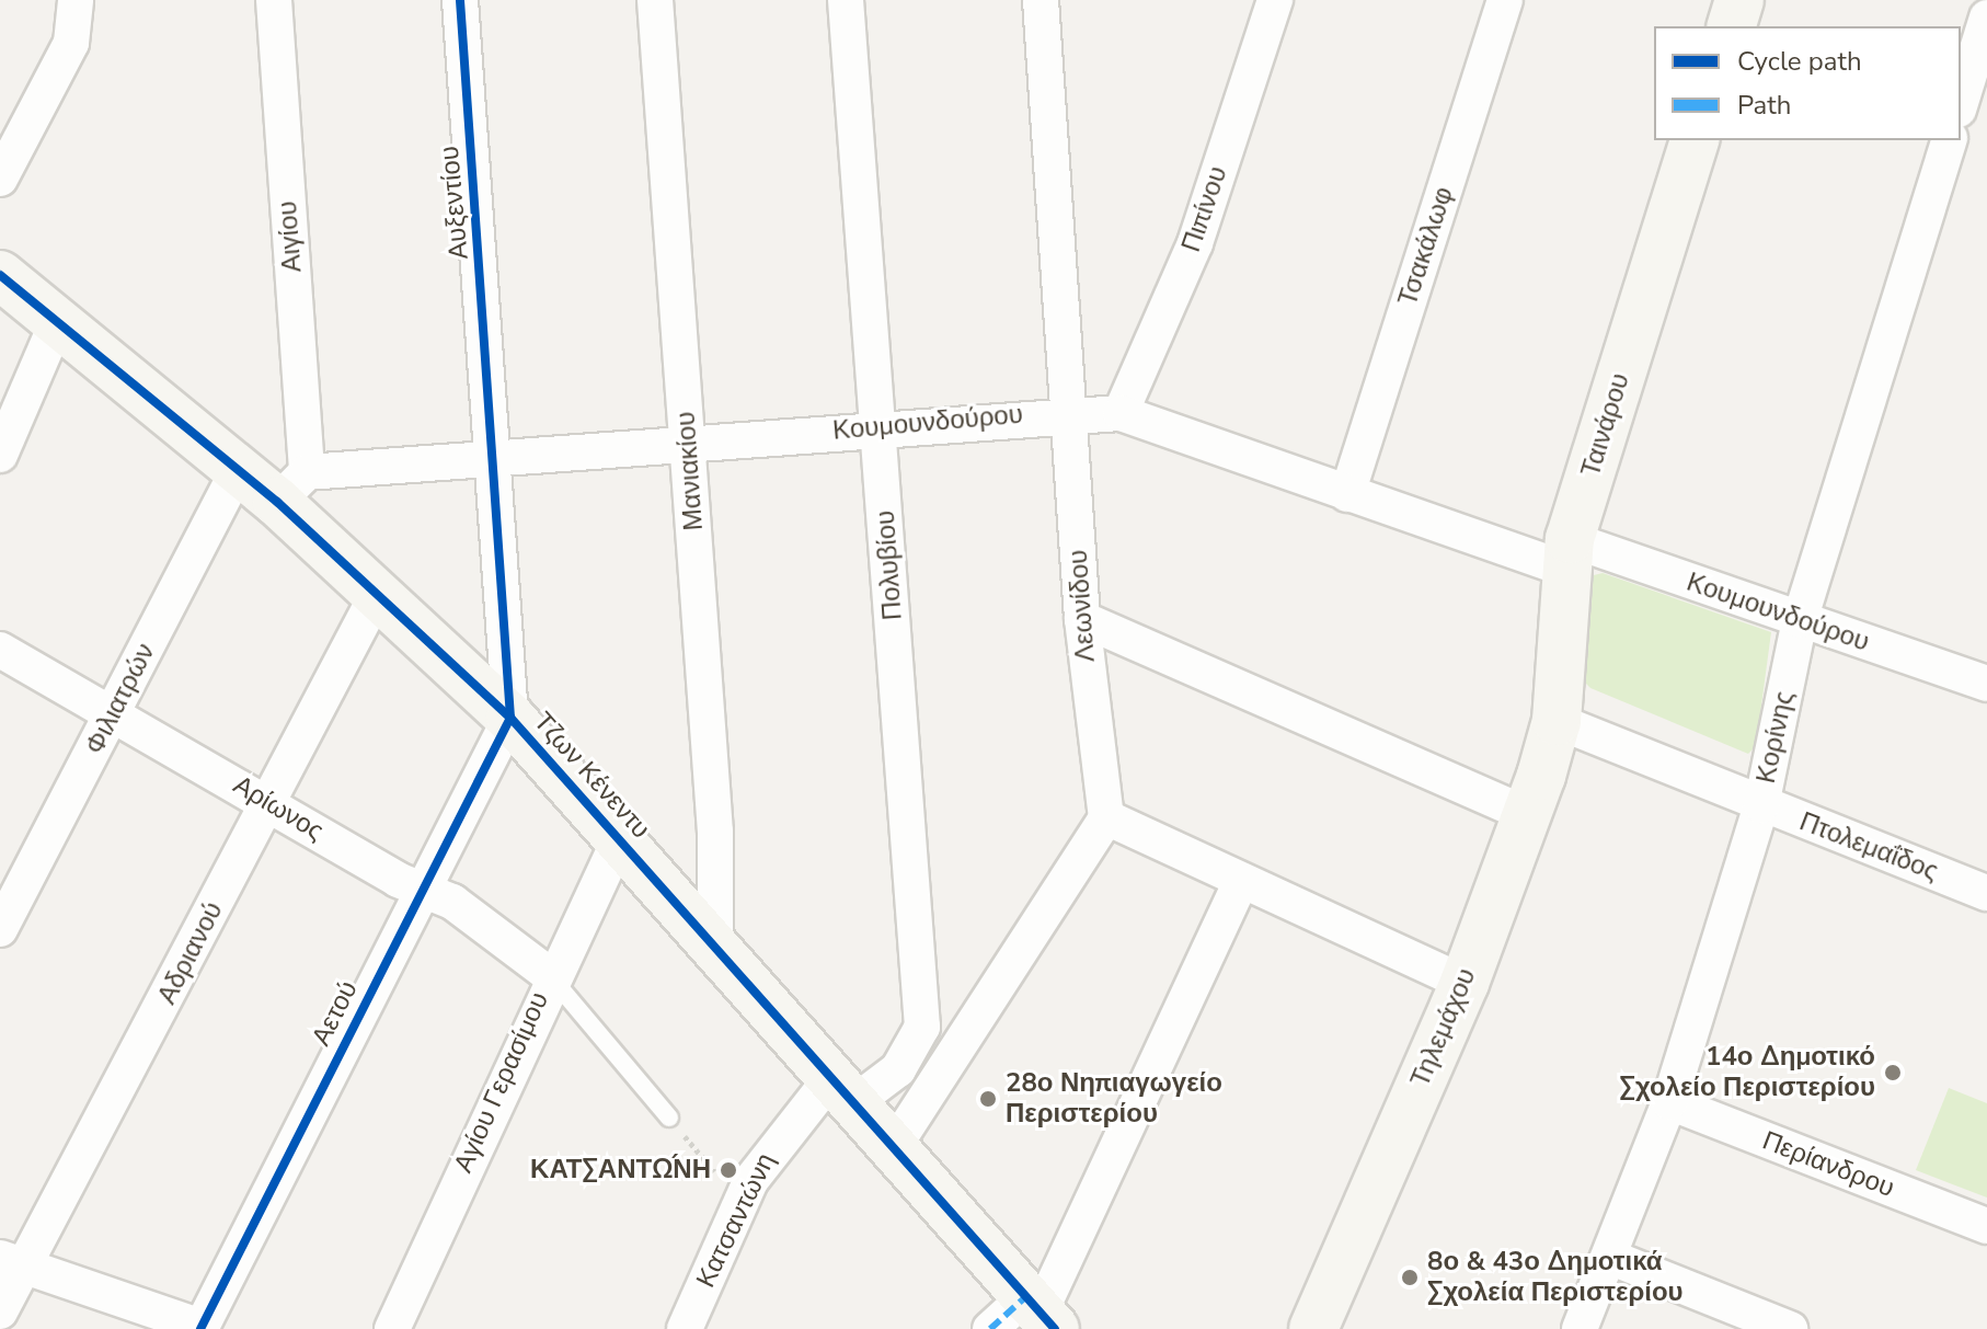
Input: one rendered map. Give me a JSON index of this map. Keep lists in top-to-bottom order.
{
  "streets": {
    "street": [
      "Αυξεντίου",
      "Πιπίνου",
      "Αιγίου",
      "Τσακάλωφ",
      "Κουμουνδούρου",
      "Ταινάρου",
      "Μανιακίου",
      "Πολυβίου",
      "Λεωνίδου",
      "Φιλιατρών",
      "Κορίνης",
      "Τζων Κένεντυ",
      "Αρίωνος",
      "Πτολεμαΐδος",
      "Αδριανού",
      "Αετού",
      "Τηλεμάχου",
      "Αγίου Γερασίμου",
      "Περίανδρου",
      "Κατσαντώνη"
    ]
  },
  "crossings": [
    ["Αυξεντίου", "Κουμουνδούρου"],
    ["Αυξεντίου", "Τζων Κένεντυ"],
    ["Αυξεντίου", "Αετού"],
    ["Πιπίνου", "Κουμουνδούρου"],
    ["Αιγίου", "Κουμουνδούρου"],
    ["Αιγίου", "Τζων Κένεντυ"],
    ["Τσακάλωφ", "Κουμουνδούρου"],
    ["Κουμουνδούρου", "Ταινάρου"],
    ["Κουμουνδούρου", "Μανιακίου"],
    ["Κουμουνδούρου", "Πολυβίου"],
    ["Κουμουνδούρου", "Λεωνίδου"],
    ["Κουμουνδούρου", "Κορίνης"],
    ["Κουμουνδούρου", "Τζων Κένεντυ"],
    ["Ταινάρου", "Πτολεμαΐδος"],
    ["Ταινάρου", "Τηλεμάχου"],
    ["Μανιακίου", "Τζων Κένεντυ"],
    ["Πολυβίου", "Τζων Κένεντυ"],
    ["Πολυβίου", "Κατσαντώνη"],
    ["Φιλιατρών", "Τζων Κένεντυ"],
    ["Φιλιατρών", "Αρίωνος"],
    ["Κορίνης", "Πτολεμαΐδος"],
    ["Κορίνης", "Περίανδρου"],
    ["Τζων Κένεντυ", "Αδριανού"],
    ["Τζων Κένεντυ", "Αετού"],
    ["Τζων Κένεντυ", "Αγίου Γερασίμου"],
    ["Τζων Κένεντυ", "Κατσαντώνη"],
    ["Αρίωνος", "Αδριανού"],
    ["Αρίωνος", "Αετού"],
    ["Αρίωνος", "Αγίου Γερασίμου"],
    ["Πτολεμαΐδος", "Τηλεμάχου"]
  ],
  "places": [
    "14ο Δημοτικό Σχολείο Περιστερίου",
    "28ο Νηπιαγωγείο Περιστερίου",
    "ΚΑΤΣΑΝΤΏΝΗ",
    "8ο & 43ο Δημοτικά Σχολεία Περιστερίου"
  ],
  "legend": ["Cycle path", "Path"]
}
